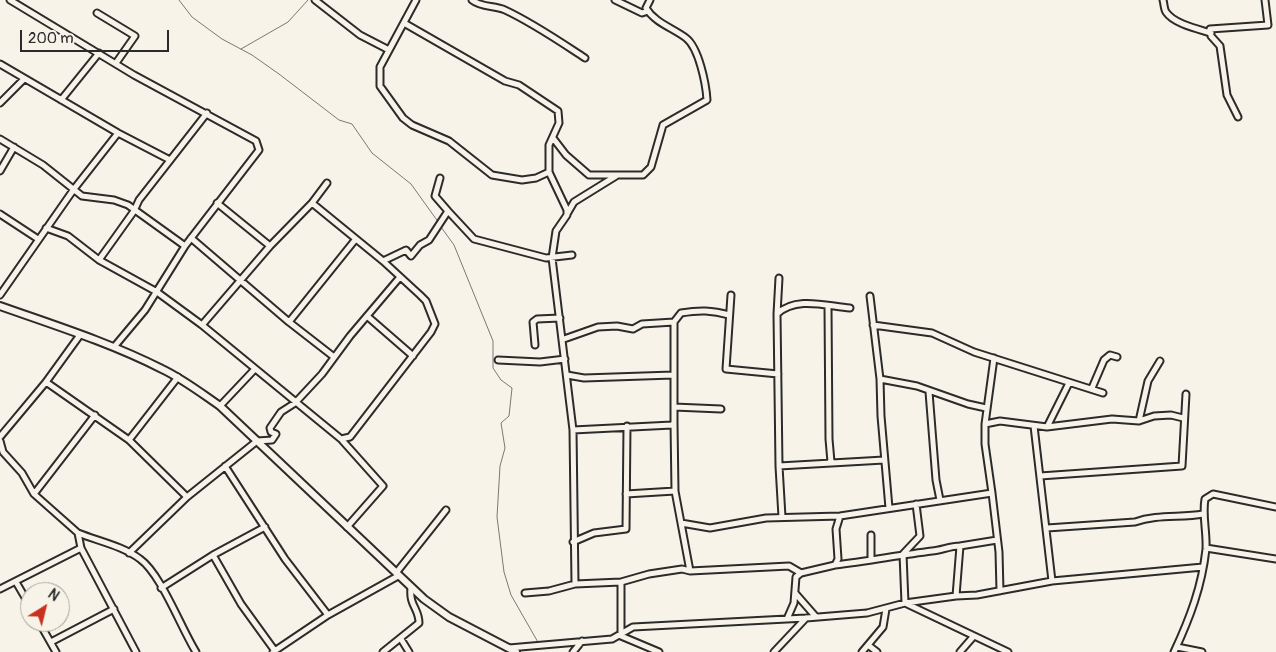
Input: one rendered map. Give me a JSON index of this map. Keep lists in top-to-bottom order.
{
  "scale_bar": "200 m",
  "north": "top right"
}
